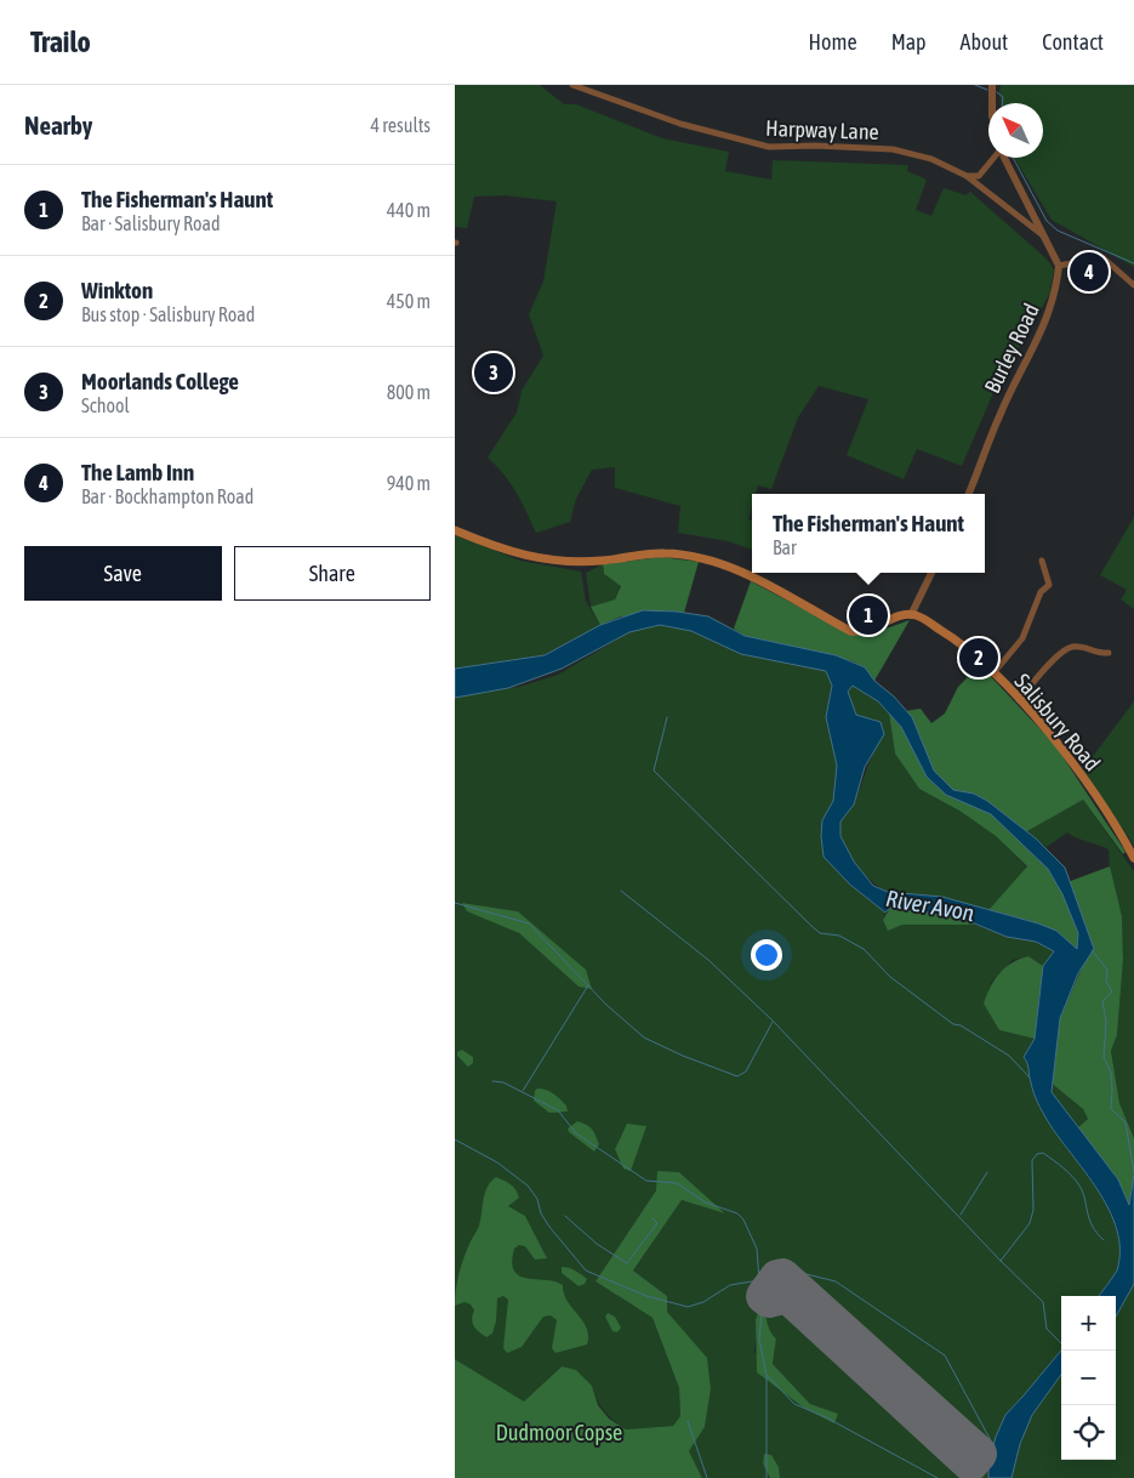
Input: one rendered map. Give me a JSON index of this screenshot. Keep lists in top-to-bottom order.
{
  "streets": {
    "main road": ["Salisbury Road"],
    "street": ["Harpway Lane", "Burley Road"]
  },
  "water": ["River Avon"],
  "parks": ["Dudmoor Copse"],
  "north": "top left",
  "page": {
    "header": "Trailo",
    "nav": [
      "Home",
      "Map",
      "About",
      "Contact"
    ],
    "heading": ["Nearby", "4 results"],
    "list": [
      {
        "mark": "1",
        "name": "The Fisherman's Haunt",
        "note": "Bar · Salisbury Road",
        "value": "440 m"
      },
      {
        "mark": "2",
        "name": "Winkton",
        "note": "Bus stop · Salisbury Road",
        "value": "450 m"
      },
      {
        "mark": "3",
        "name": "Moorlands College",
        "note": "School",
        "value": "800 m"
      },
      {
        "mark": "4",
        "name": "The Lamb Inn",
        "note": "Bar · Bockhampton Road",
        "value": "940 m"
      }
    ],
    "pins": [
      "4",
      "3",
      "1",
      "2"
    ],
    "popup": ["The Fisherman's Haunt", "Bar"],
    "buttons": ["Save", "Share"],
    "map_buttons": ["+", "−"]
  }
}
